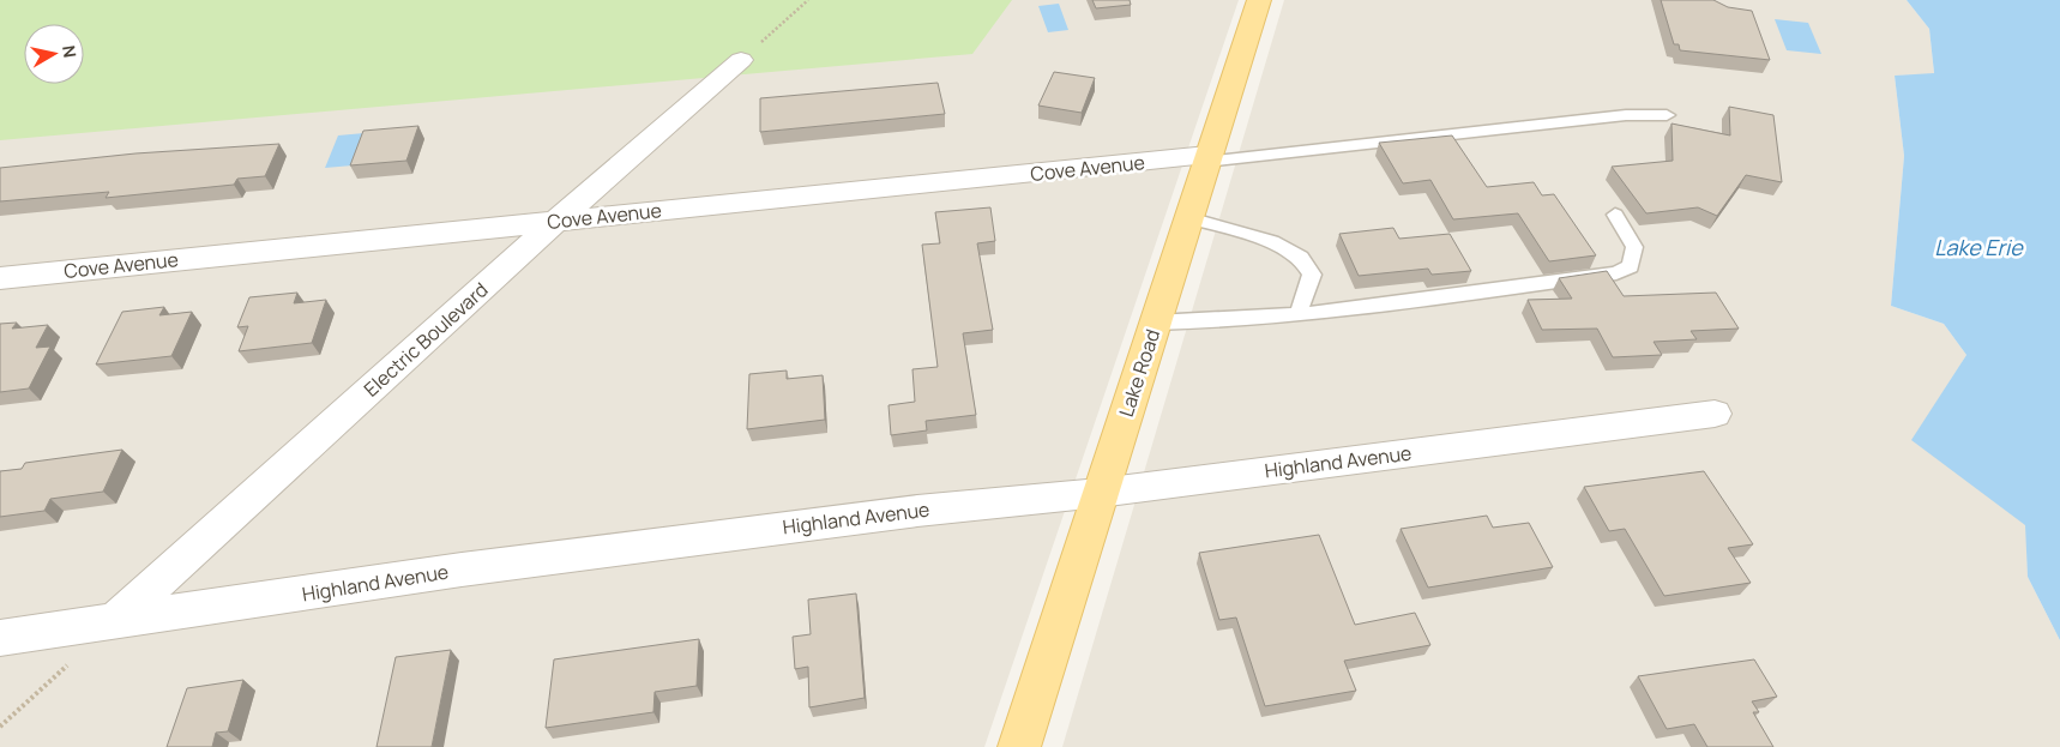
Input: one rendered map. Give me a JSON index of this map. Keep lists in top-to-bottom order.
{
  "streets": {
    "main road": ["Lake Road"],
    "street": ["Cove Avenue", "Electric Boulevard", "Highland Avenue"]
  },
  "crossings": [
    ["Cove Avenue", "Electric Boulevard"],
    ["Cove Avenue", "Lake Road"],
    ["Electric Boulevard", "Highland Avenue"],
    ["Lake Road", "Highland Avenue"]
  ],
  "water": ["Lake Erie"],
  "north": "right"
}
